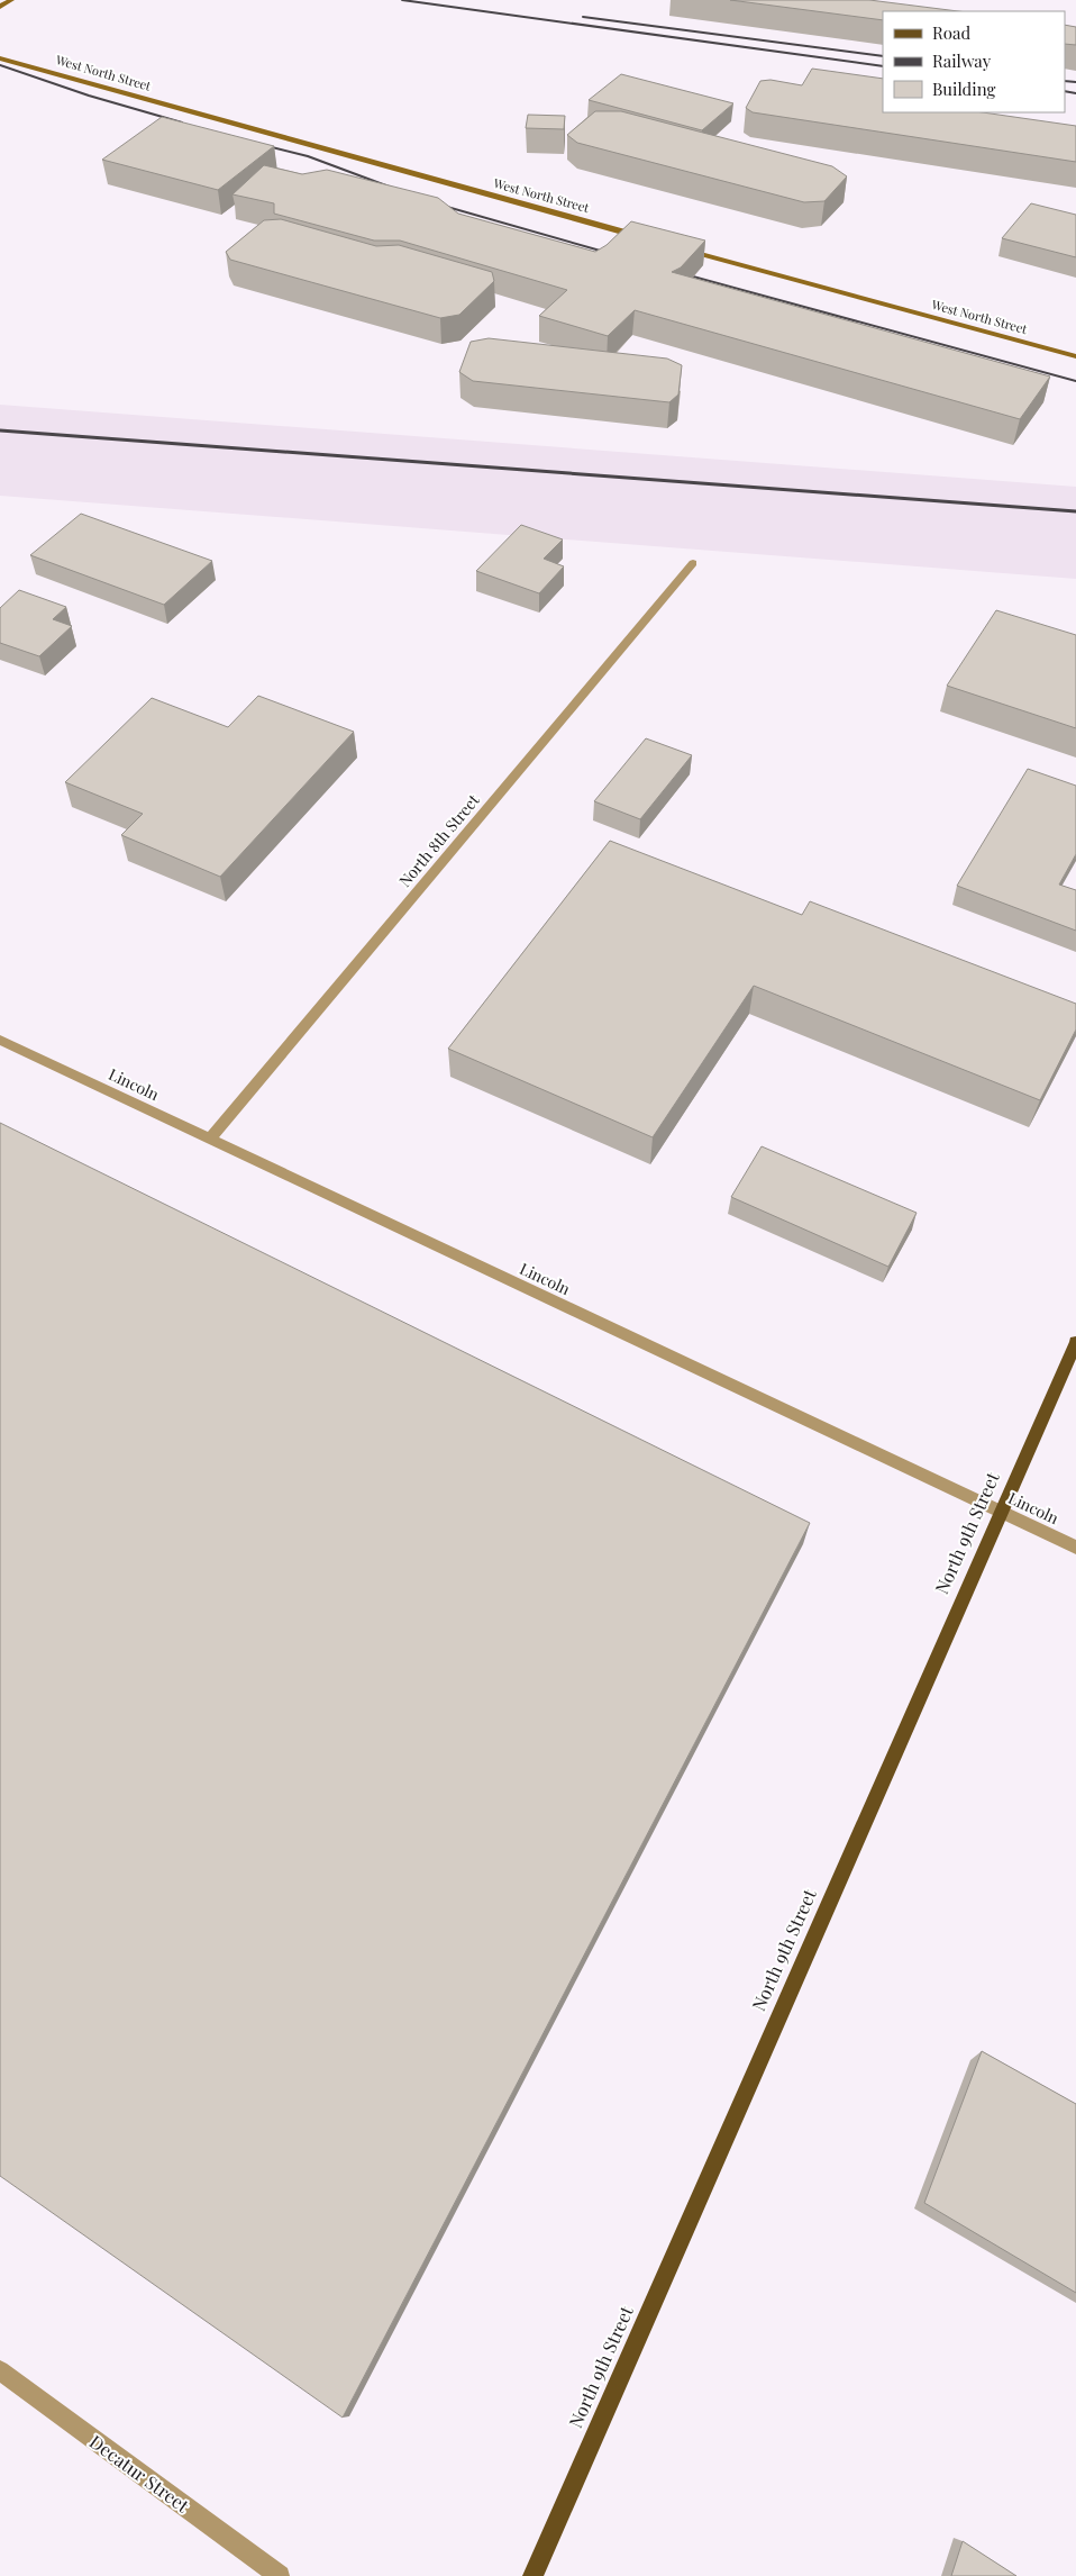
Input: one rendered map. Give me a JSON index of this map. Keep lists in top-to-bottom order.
{
  "streets": {
    "main road": ["North 9th Street"],
    "street": [
      "West North Street",
      "North 8th Street",
      "Lincoln",
      "Decatur Street"
    ]
  },
  "crossings": [
    ["North 8th Street", "Lincoln"],
    ["Lincoln", "North 9th Street"]
  ],
  "legend": ["Road", "Railway", "Building"]
}
